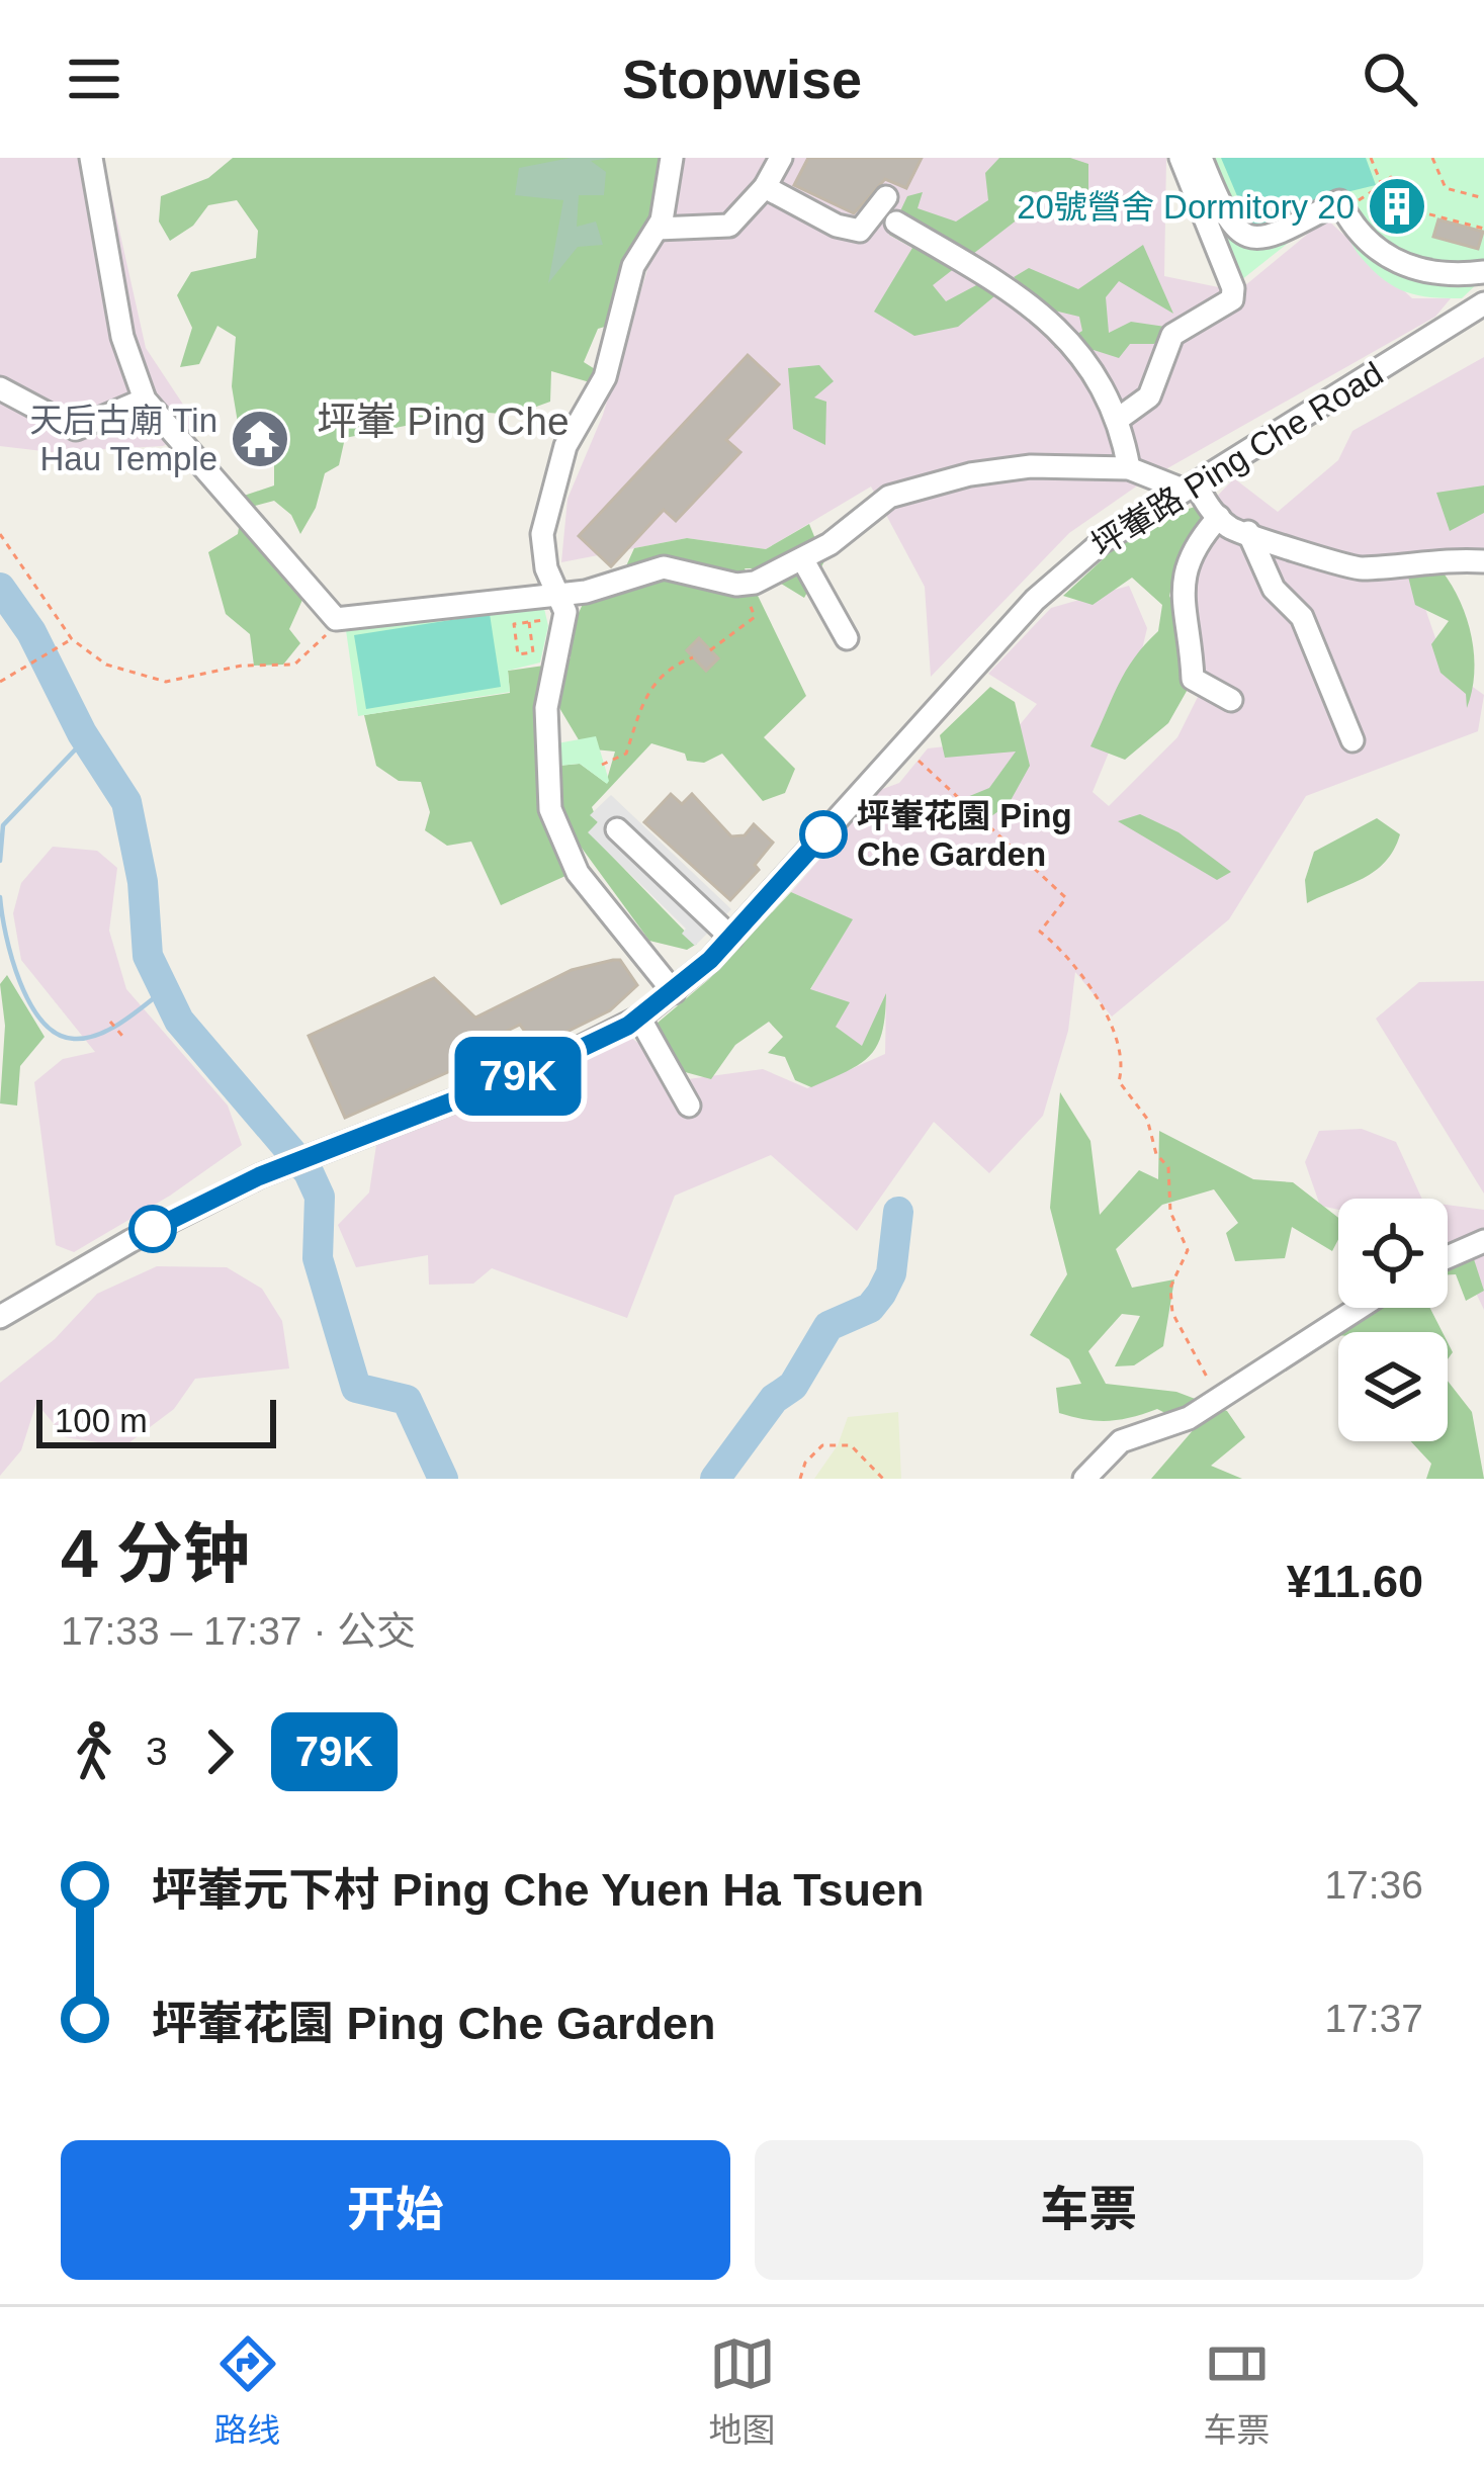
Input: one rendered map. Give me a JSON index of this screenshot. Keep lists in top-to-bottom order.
{
  "streets": {
    "street": ["坪輋路 Ping Che Road"]
  },
  "districts": ["坪輋 Ping Che"],
  "places": {
    "building": ["20號營舍 Dormitory 20"],
    "temple": ["天后古廟 Tin Hau Temple"],
    "other": ["坪輋花園 Ping Che Garden"]
  },
  "lines": ["bus line 79K"],
  "scale_bar": "100 m",
  "page": {
    "header": "Stopwise",
    "on_map": "79K",
    "scale": "100 m",
    "heading": ["4 分钟", "17:33 – 17:37 · 公交", "¥11.60"],
    "legs": ["3", "79K"],
    "list": [
      {
        "name": "坪輋元下村 Ping Che Yuen Ha Tsuen",
        "value": "17:36"
      },
      {
        "name": "坪輋花園 Ping Che Garden",
        "value": "17:37"
      }
    ],
    "buttons": ["开始", "车票"],
    "tabs": ["路线", "地图", "车票"]
  }
}
